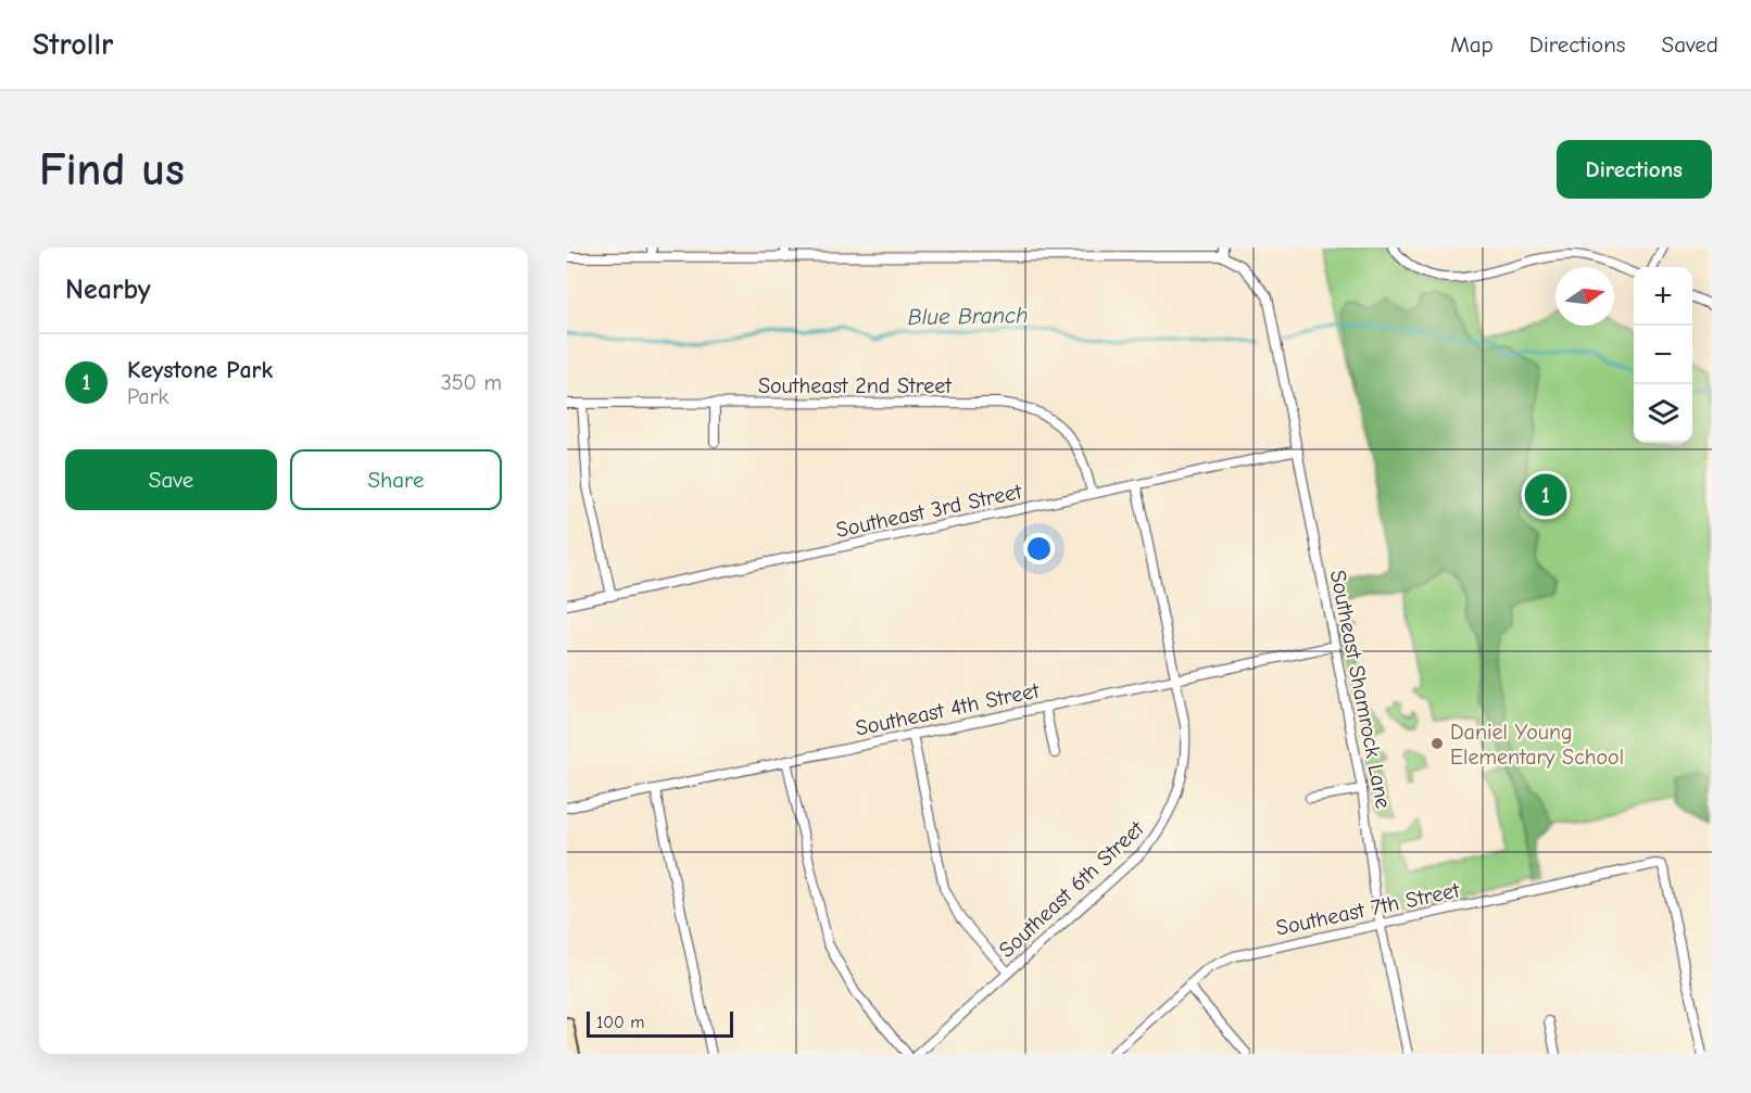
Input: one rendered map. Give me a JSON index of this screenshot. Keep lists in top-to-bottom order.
{
  "streets": {
    "street": [
      "Southeast 2nd Street",
      "Southeast 3rd Street",
      "Southeast Shamrock Lane",
      "Southeast 4th Street",
      "Southeast 6th Street",
      "Southeast 7th Street"
    ]
  },
  "crossings": [
    ["Southeast 2nd Street", "Southeast 3rd Street"],
    ["Southeast 3rd Street", "Southeast Shamrock Lane"],
    ["Southeast 3rd Street", "Southeast 6th Street"],
    ["Southeast Shamrock Lane", "Southeast 4th Street"],
    ["Southeast Shamrock Lane", "Southeast 7th Street"],
    ["Southeast 4th Street", "Southeast 6th Street"]
  ],
  "water": ["Blue Branch"],
  "places": ["Daniel Young Elementary School"],
  "scale_bar": "100 m",
  "north": "right",
  "page": {
    "header": "Strollr",
    "nav": ["Map", "Directions", "Saved"],
    "buttons": [
      "Directions",
      ["Save", "Share"]
    ],
    "title": "Find us",
    "heading": "Nearby",
    "map_buttons": ["+", "−"],
    "list": [
      {
        "mark": "1",
        "name": "Keystone Park",
        "note": "Park",
        "value": "350 m"
      }
    ],
    "pins": "1",
    "scale": "100 m"
  }
}
